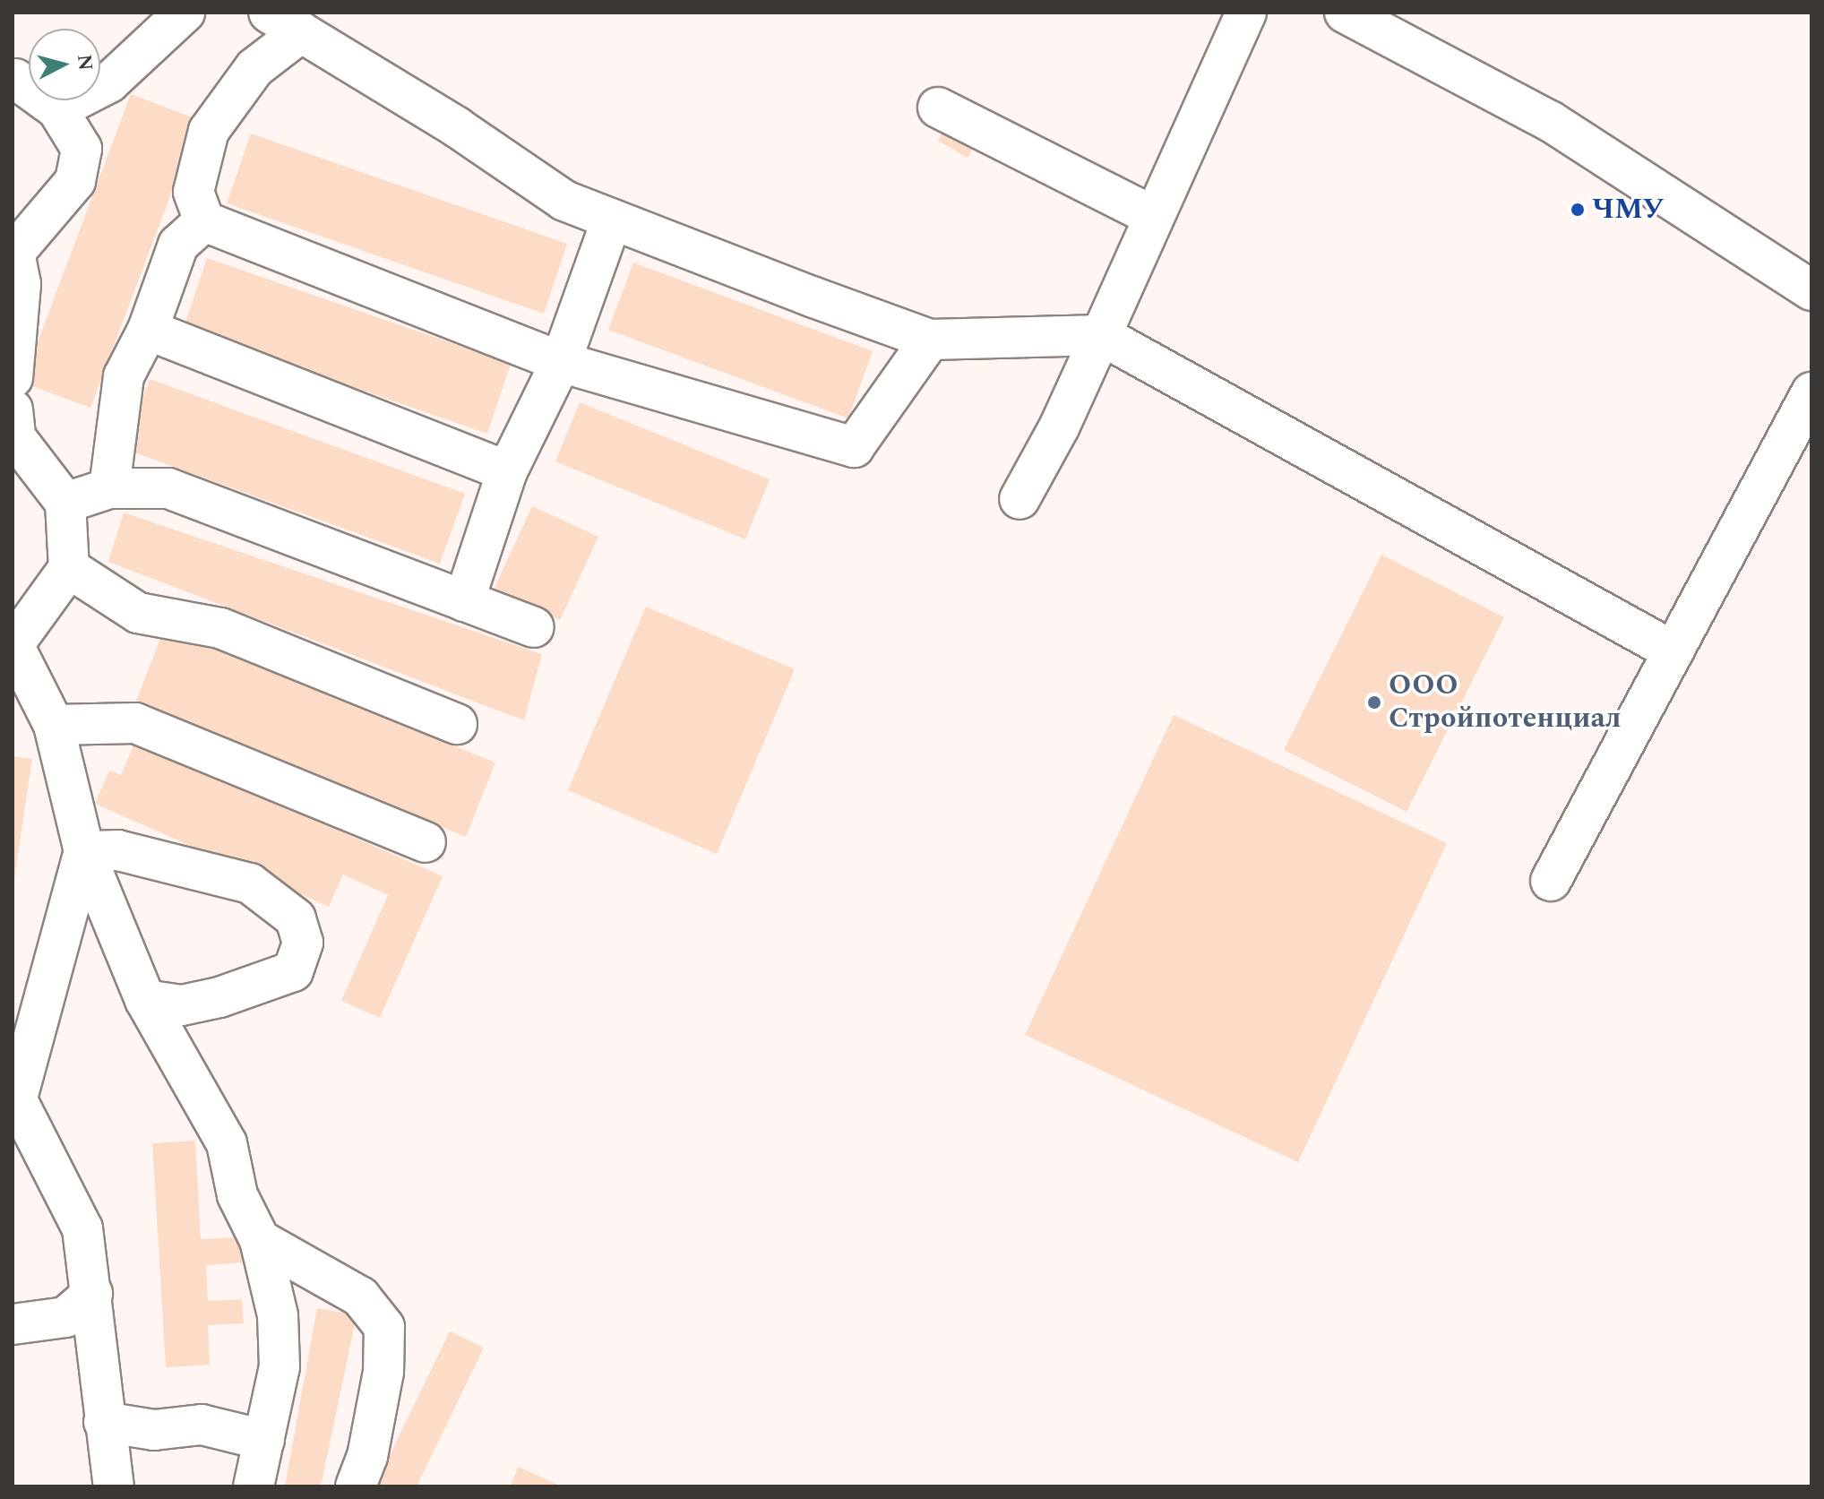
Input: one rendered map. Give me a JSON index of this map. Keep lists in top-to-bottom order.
{
  "places": ["ЧМУ", "ООО Стройпотенциал"],
  "north": "right"
}
